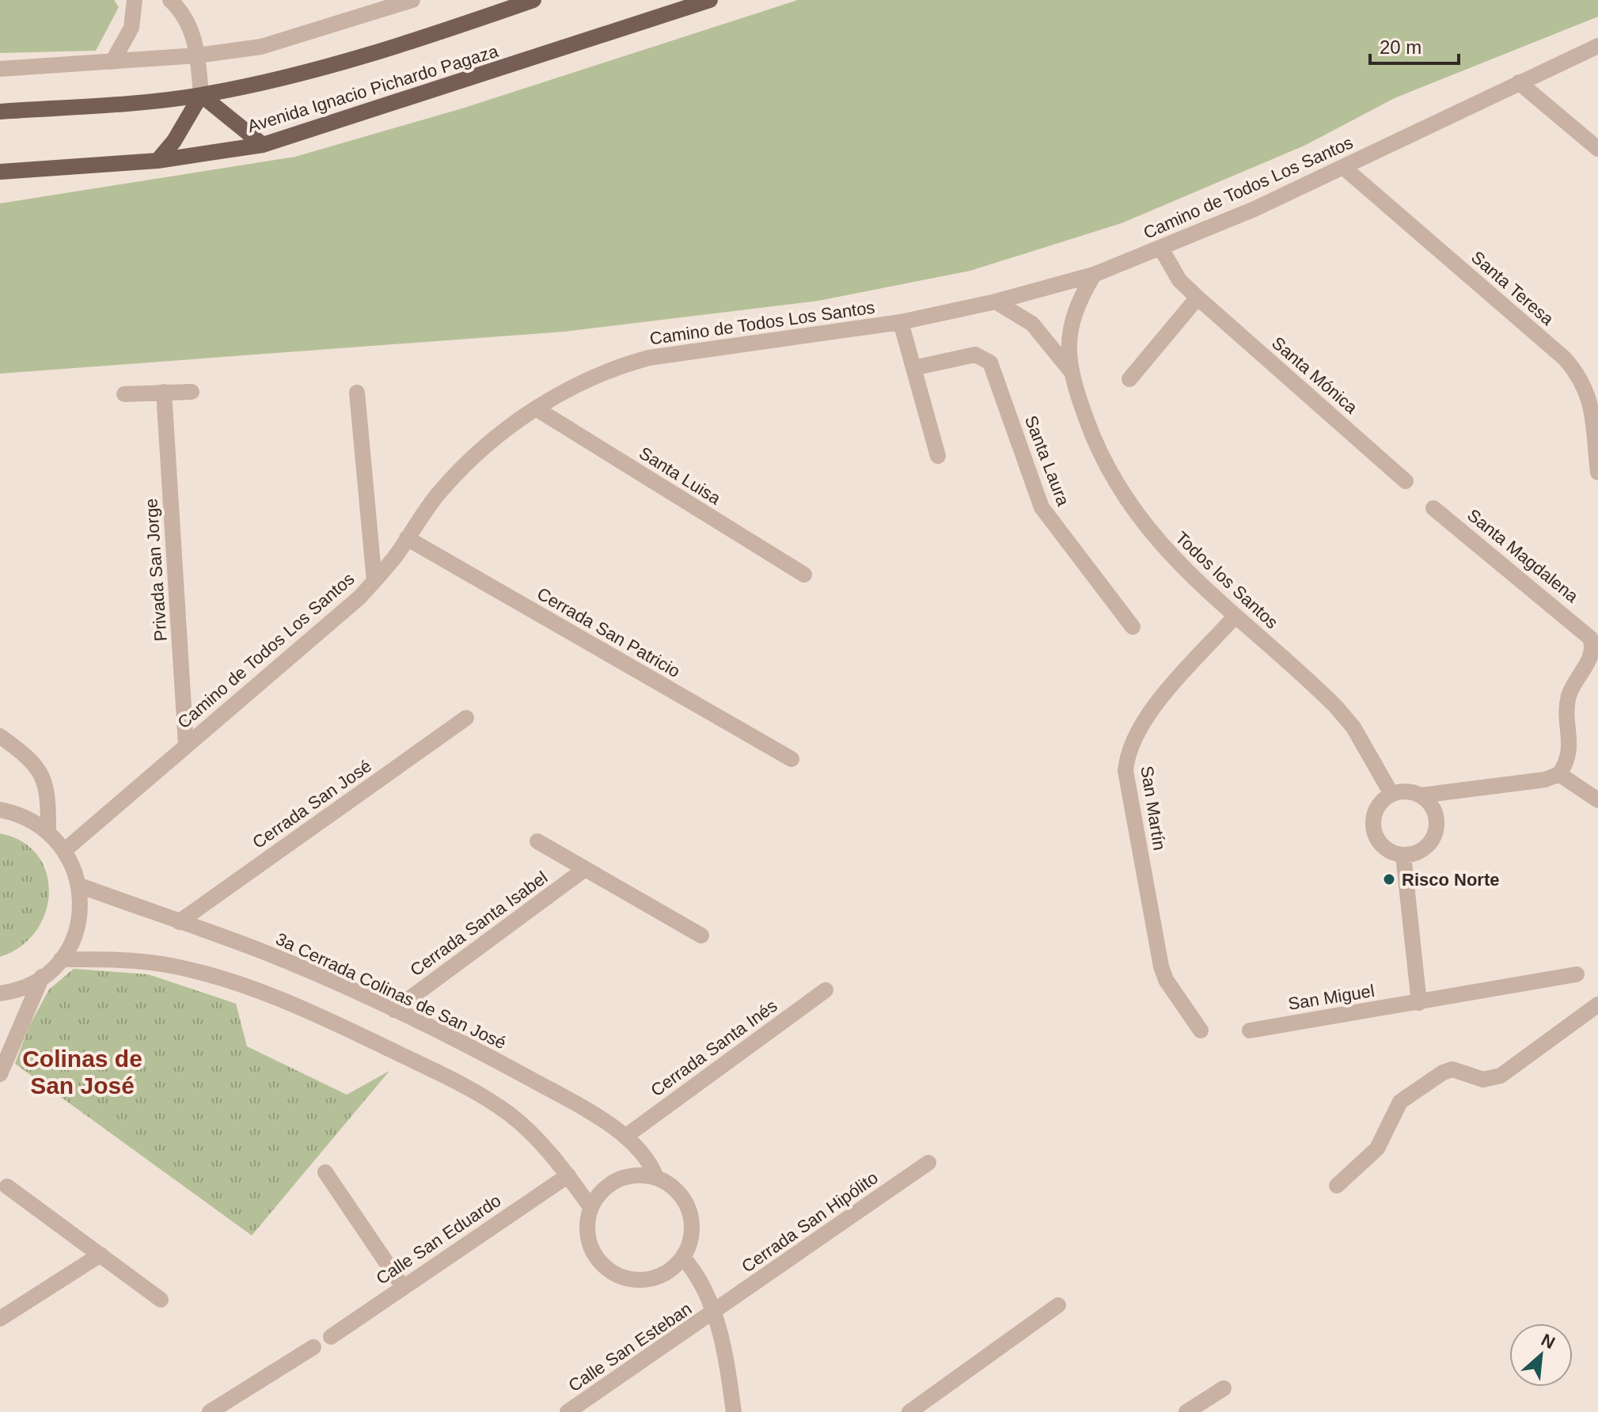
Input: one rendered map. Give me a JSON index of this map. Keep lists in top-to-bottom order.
{
  "streets": {
    "main road": ["Avenida Ignacio Pichardo Pagaza"],
    "street": [
      "Camino de Todos Los Santos",
      "Santa Teresa",
      "Santa Mónica",
      "Santa Laura",
      "Santa Luisa",
      "Santa Magdalena",
      "Privada San Jorge",
      "Todos los Santos",
      "Cerrada San Patricio",
      "Cerrada San José",
      "San Martín",
      "Cerrada Santa Isabel",
      "3a Cerrada Colinas de San José",
      "San Miguel",
      "Cerrada Santa Inés",
      "Cerrada San Hipólito",
      "Calle San Eduardo",
      "Calle San Esteban"
    ]
  },
  "crossings": [
    ["Camino de Todos Los Santos", "Santa Teresa"],
    ["Camino de Todos Los Santos", "Santa Mónica"],
    ["Camino de Todos Los Santos", "Santa Luisa"],
    ["Camino de Todos Los Santos", "Privada San Jorge"],
    ["Camino de Todos Los Santos", "Todos los Santos"],
    ["Camino de Todos Los Santos", "Cerrada San Patricio"],
    ["Todos los Santos", "San Martín"],
    ["Cerrada San José", "3a Cerrada Colinas de San José"],
    ["Cerrada Santa Isabel", "3a Cerrada Colinas de San José"],
    ["3a Cerrada Colinas de San José", "Cerrada Santa Inés"],
    ["Cerrada San Hipólito", "Calle San Esteban"]
  ],
  "districts": ["Colinas de San José"],
  "places": ["Risco Norte"],
  "scale_bar": "20 m",
  "north": "top right"
}
